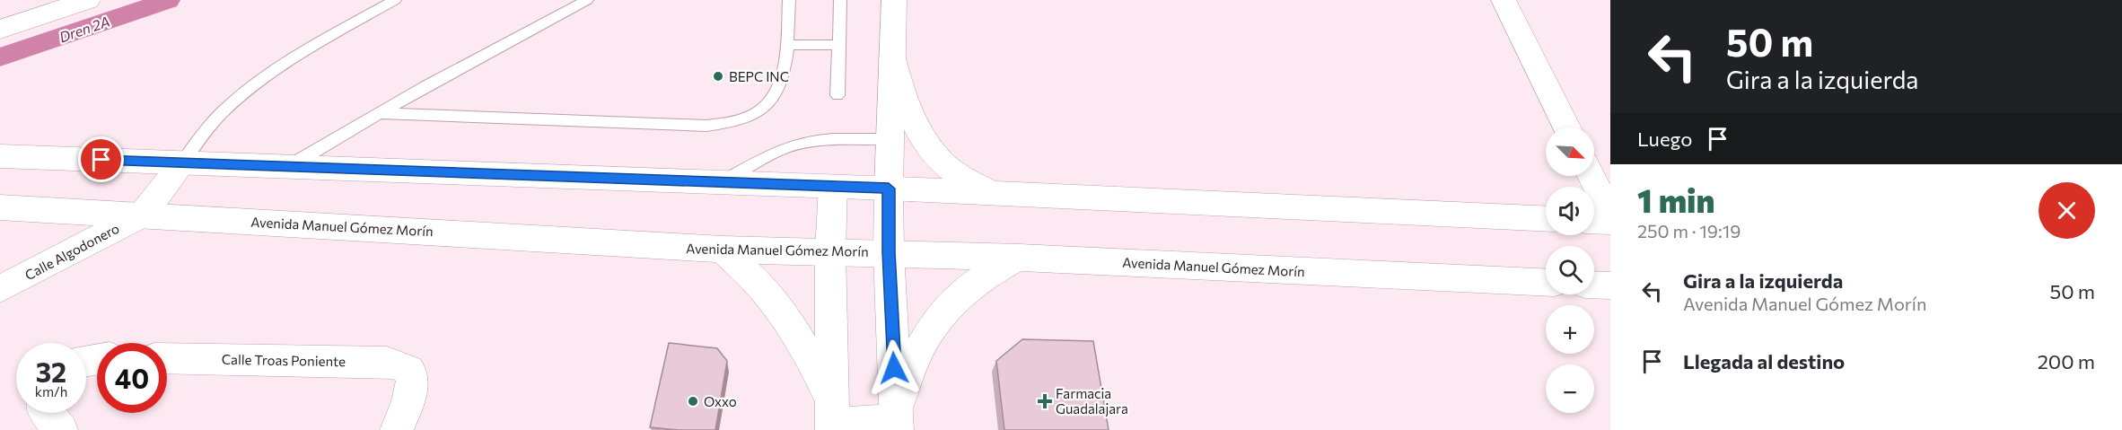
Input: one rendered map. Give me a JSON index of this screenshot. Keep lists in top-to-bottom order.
{
  "streets": {
    "main road": ["Avenida Manuel Gómez Morín", "Calle Algodonero", "Calle Troas Poniente"]
  },
  "crossings": [
    ["Avenida Manuel Gómez Morín", "Calle Algodonero"]
  ],
  "water": ["Dren 2A"],
  "places": {
    "other": ["BEPC INC", "Oxxo"],
    "health": ["Farmacia Guadalajara"]
  },
  "north": "bottom right",
  "page": {
    "turn": ["50 m", "Gira a la izquierda"],
    "then": "Luego",
    "map_buttons": ["+", "−"],
    "heading": ["1 min", "250 m · 19:19"],
    "list": [
      {
        "name": "Gira a la izquierda",
        "note": "Avenida Manuel Gómez Morín",
        "value": "50 m"
      },
      {
        "name": "Llegada al destino",
        "value": "200 m"
      }
    ],
    "speed": "32 km/h",
    "limit": "40"
  }
}
